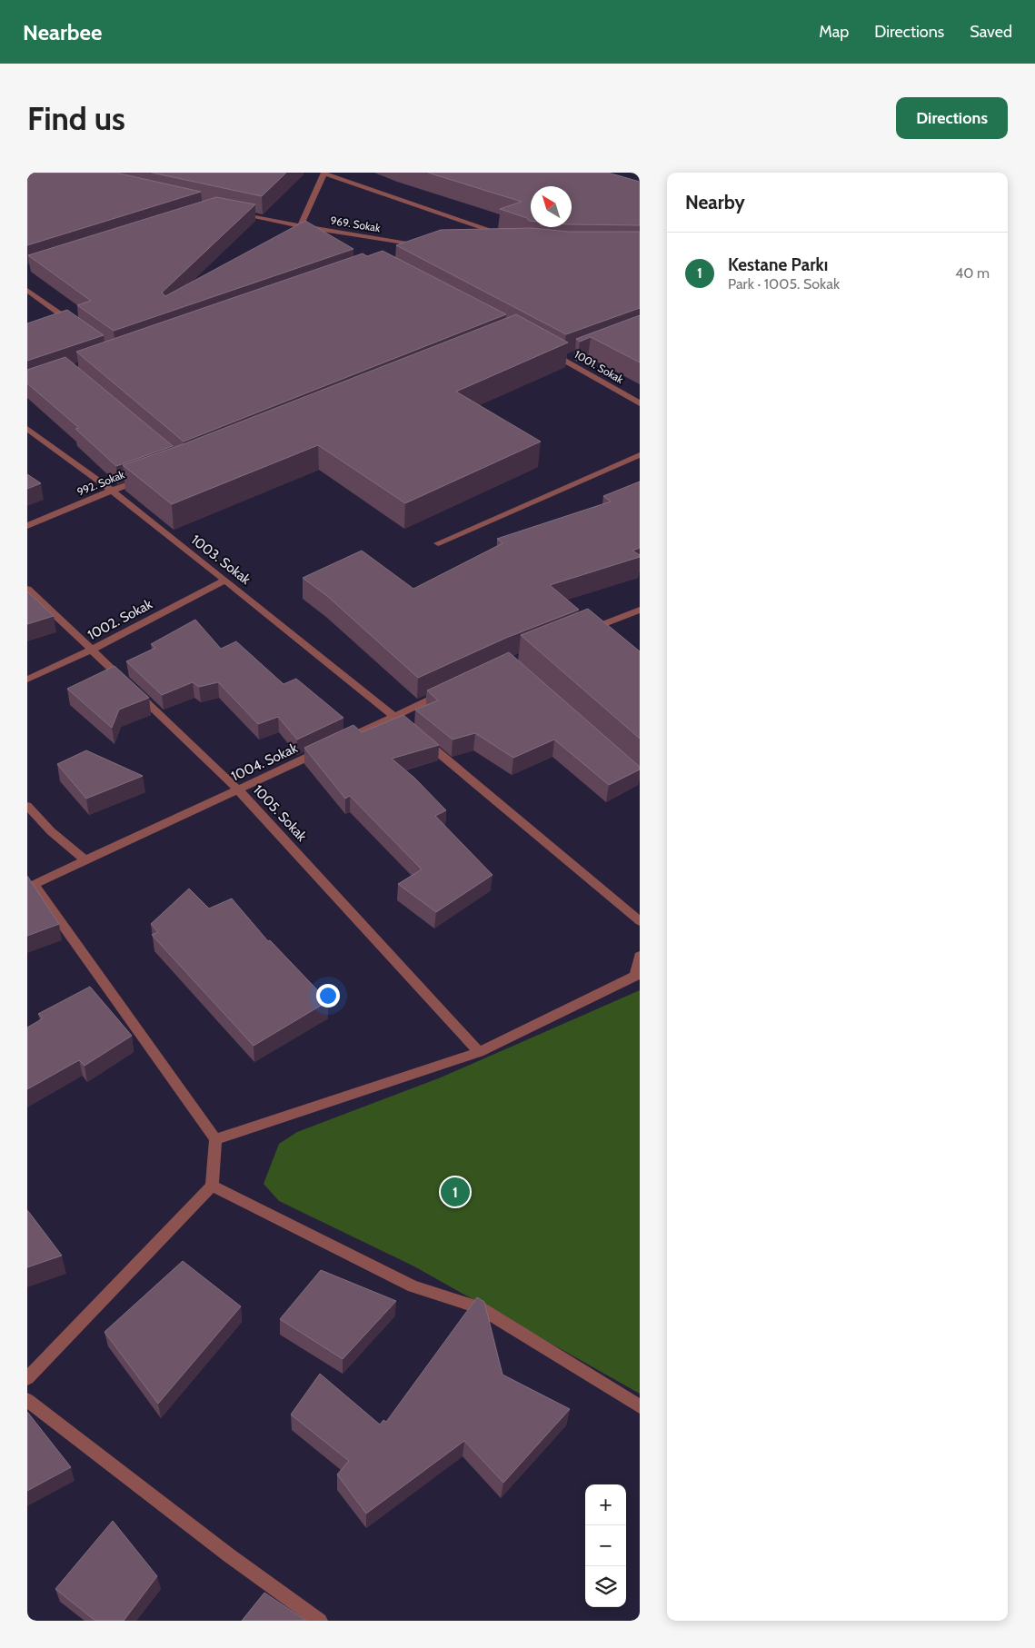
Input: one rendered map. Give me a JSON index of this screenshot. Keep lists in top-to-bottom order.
{
  "streets": {
    "street": [
      "969. Sokak",
      "1001. Sokak",
      "992. Sokak",
      "1003. Sokak",
      "1002. Sokak",
      "1004. Sokak",
      "1005. Sokak"
    ]
  },
  "crossings": [
    ["992. Sokak", "1003. Sokak"],
    ["1003. Sokak", "1002. Sokak"],
    ["1002. Sokak", "1005. Sokak"],
    ["1004. Sokak", "1005. Sokak"]
  ],
  "north": "top left",
  "page": {
    "header": "Nearbee",
    "nav": ["Map", "Directions", "Saved"],
    "buttons": "Directions",
    "title": "Find us",
    "heading": "Nearby",
    "list": [
      {
        "mark": "1",
        "name": "Kestane Parkı",
        "note": "Park · 1005. Sokak",
        "value": "40 m"
      }
    ],
    "pins": "1",
    "map_buttons": ["+", "−"]
  }
}
